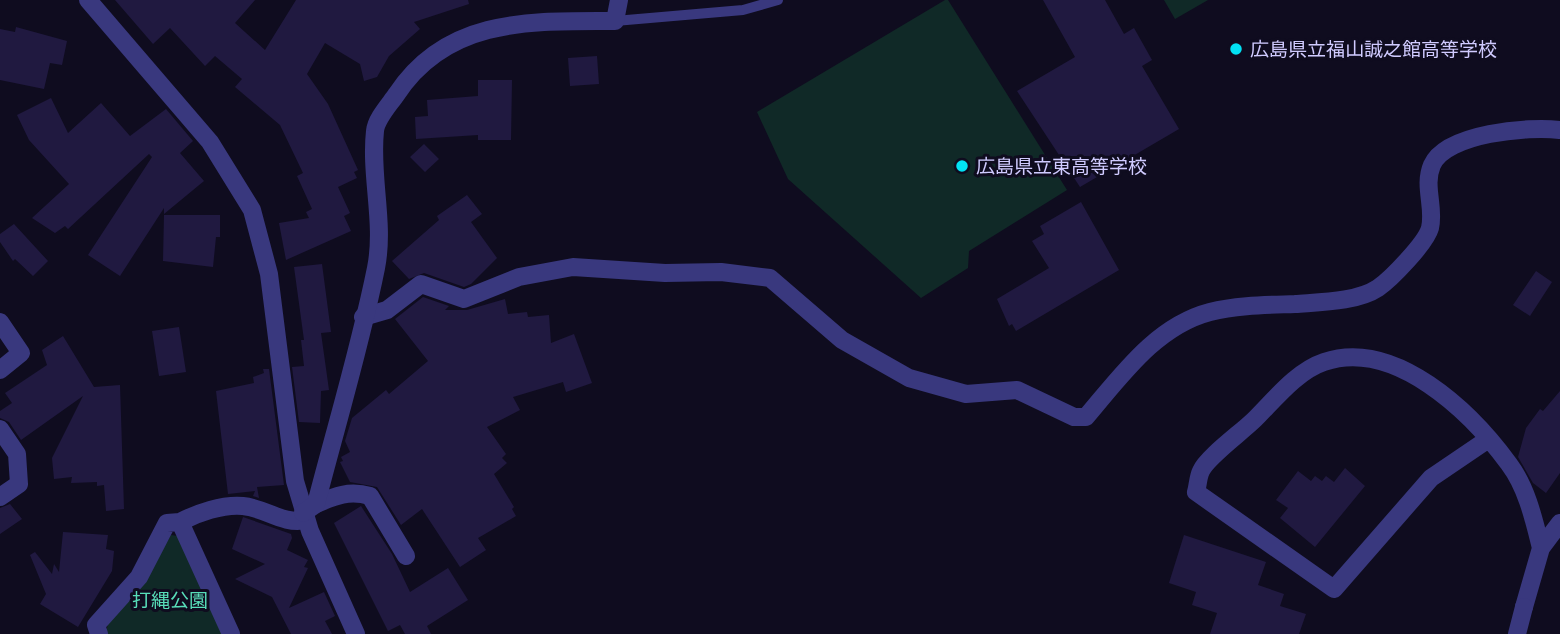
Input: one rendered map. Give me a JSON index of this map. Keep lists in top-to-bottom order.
{
  "parks": ["打縄公園"],
  "places": ["広島県立福山誠之館高等学校", "広島県立東高等学校"]
}
